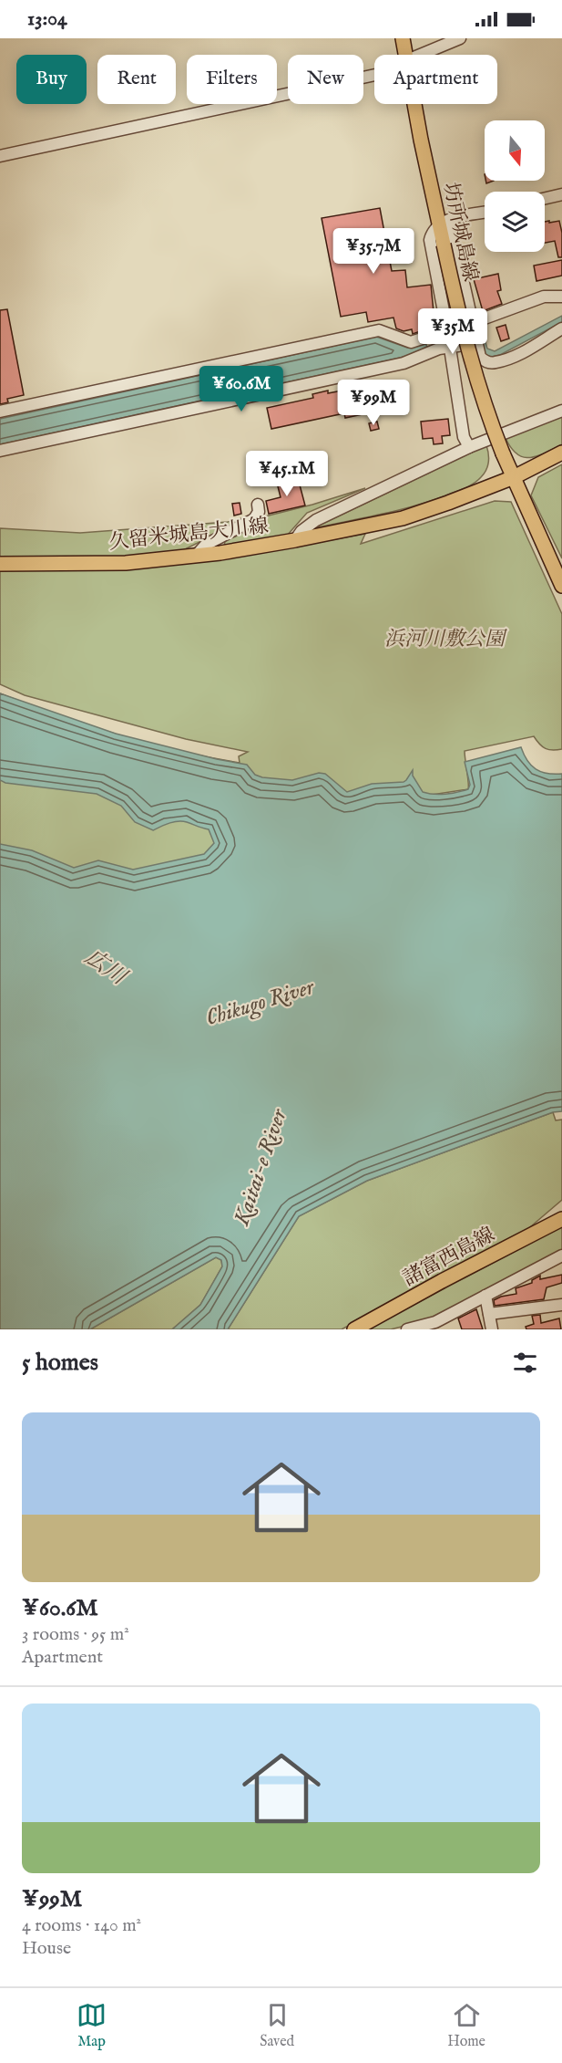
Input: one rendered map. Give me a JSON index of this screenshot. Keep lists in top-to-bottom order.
{
  "streets": {
    "main road": ["坊所城島線", "久留米城島大川線", "諸富西島線"]
  },
  "crossings": [
    ["坊所城島線", "久留米城島大川線"]
  ],
  "water": ["広川", "Chikugo River", "Kaitai-e River"],
  "parks": ["浜河川敷公園"],
  "north": "bottom",
  "page": {
    "status": "13:04",
    "chip": [
      "Buy",
      "Rent",
      "Filters",
      "New",
      "Apartment"
    ],
    "price": [
      "¥35.7M",
      "¥35M",
      "¥60.6M",
      "¥99M",
      "¥45.1M"
    ],
    "heading": "5 homes",
    "list": [
      {
        "name": "¥60.6M",
        "note": "3 rooms · 95 m² · Apartment"
      },
      {
        "name": "¥99M",
        "note": "4 rooms · 140 m² · House"
      }
    ],
    "tabs": ["Map", "Saved", "Home"]
  }
}
